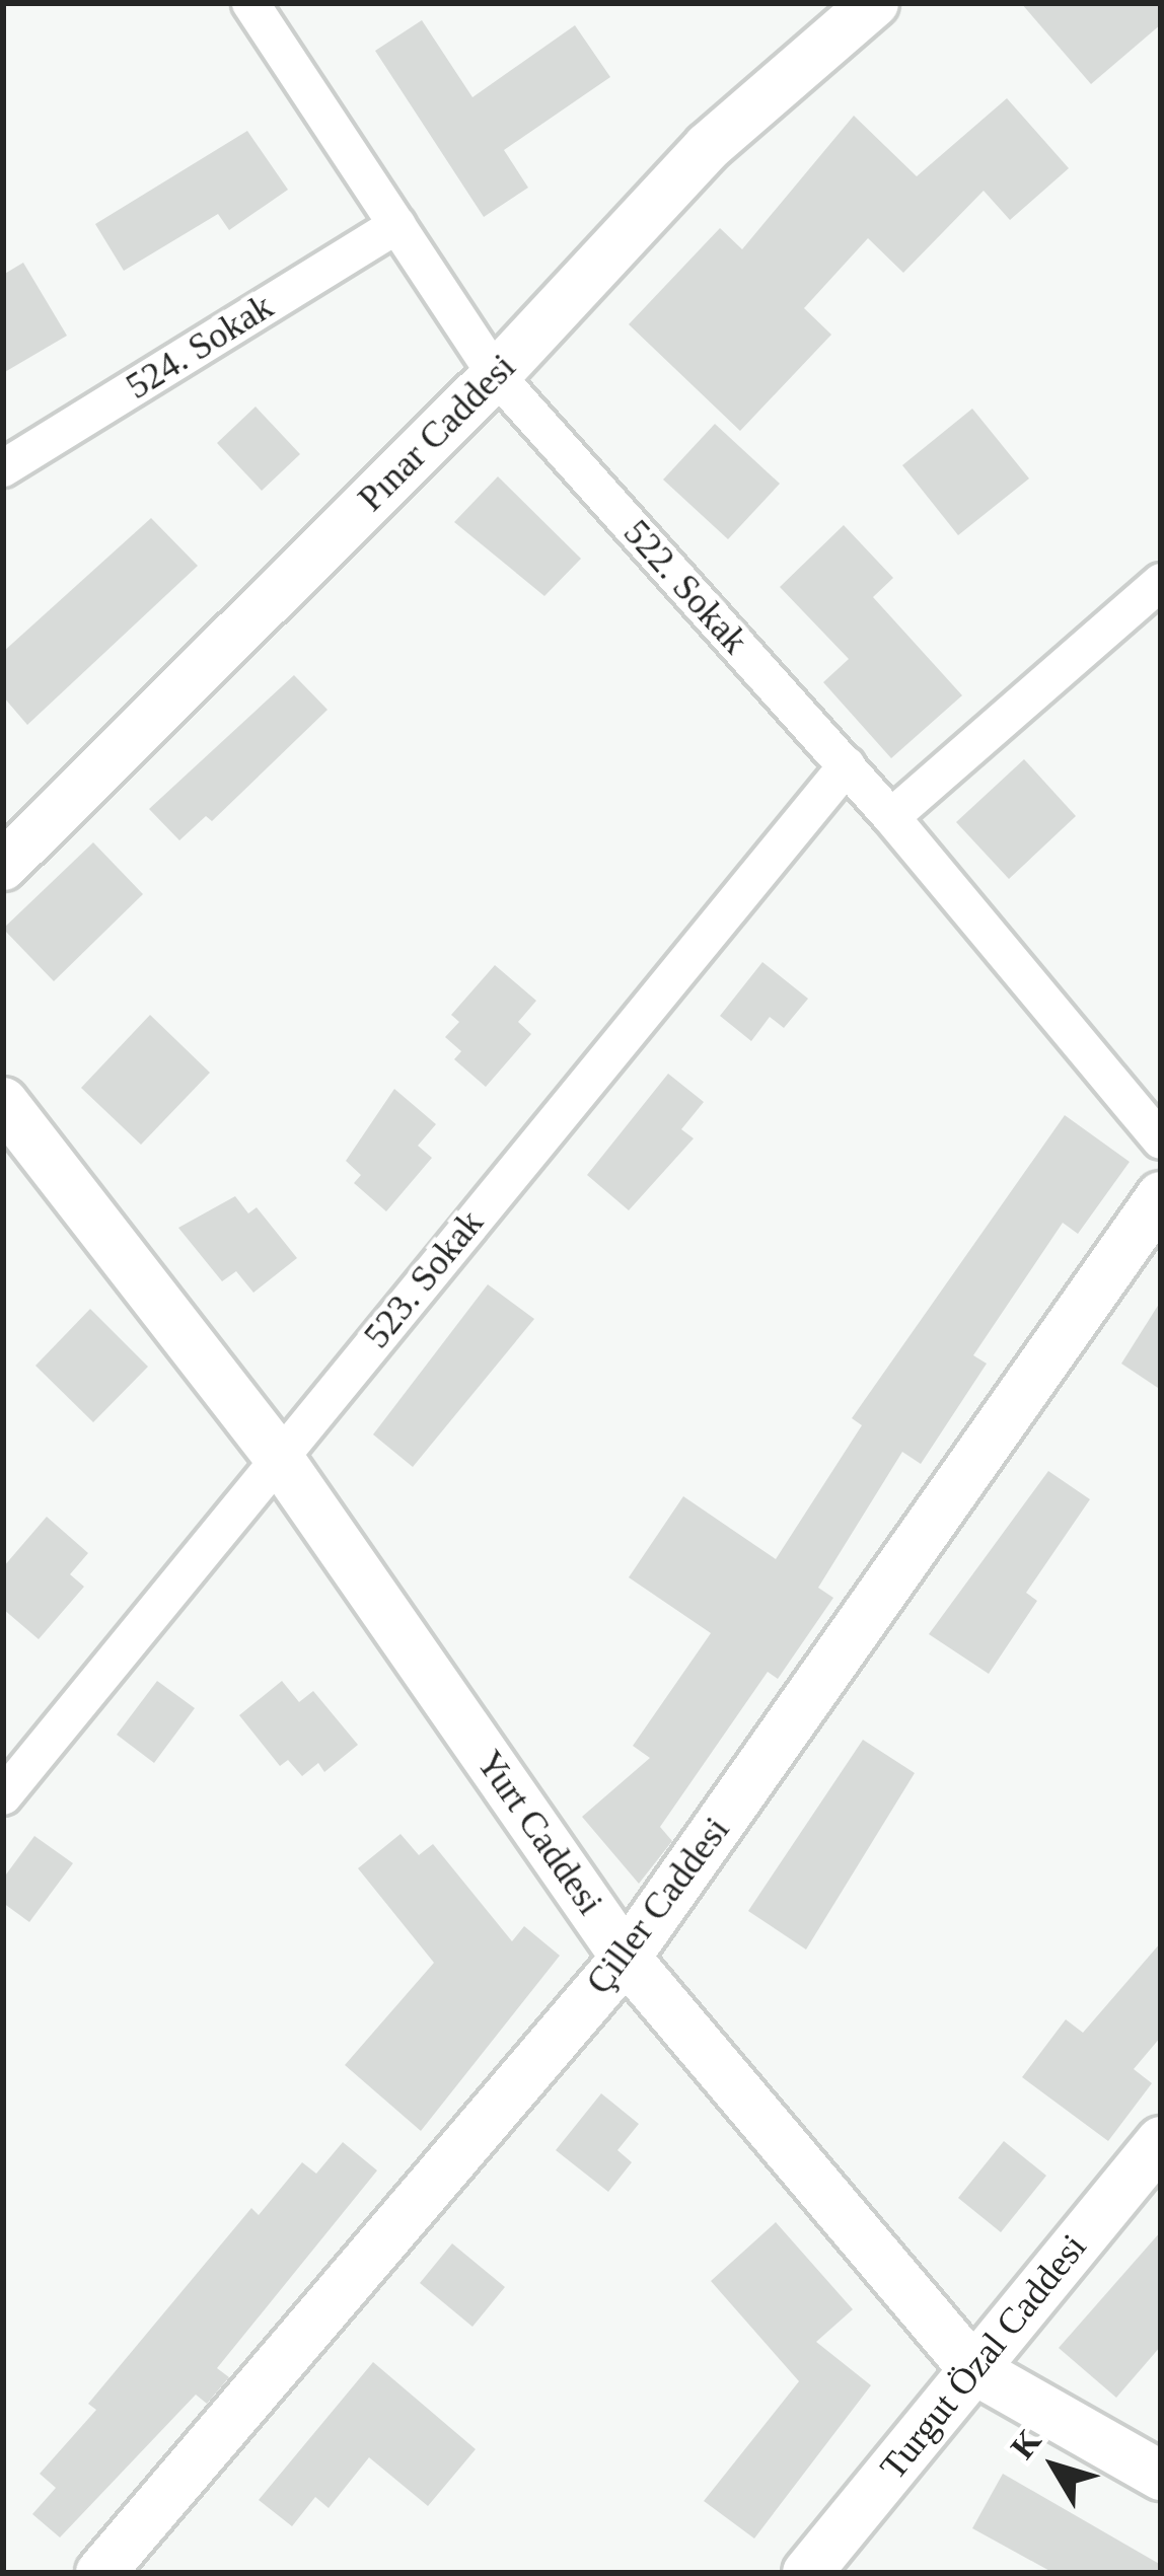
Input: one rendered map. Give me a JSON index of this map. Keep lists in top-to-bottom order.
{
  "streets": {
    "street": [
      "524. Sokak",
      "Pınar Caddesi",
      "522. Sokak",
      "523. Sokak",
      "Yurt Caddesi",
      "Çiller Caddesi",
      "Turgut Özal Caddesi"
    ]
  },
  "crossings": [
    ["524. Sokak", "522. Sokak"],
    ["Pınar Caddesi", "522. Sokak"],
    ["522. Sokak", "523. Sokak"],
    ["523. Sokak", "Yurt Caddesi"],
    ["Yurt Caddesi", "Çiller Caddesi"],
    ["Yurt Caddesi", "Turgut Özal Caddesi"]
  ],
  "north": "top left"
}
